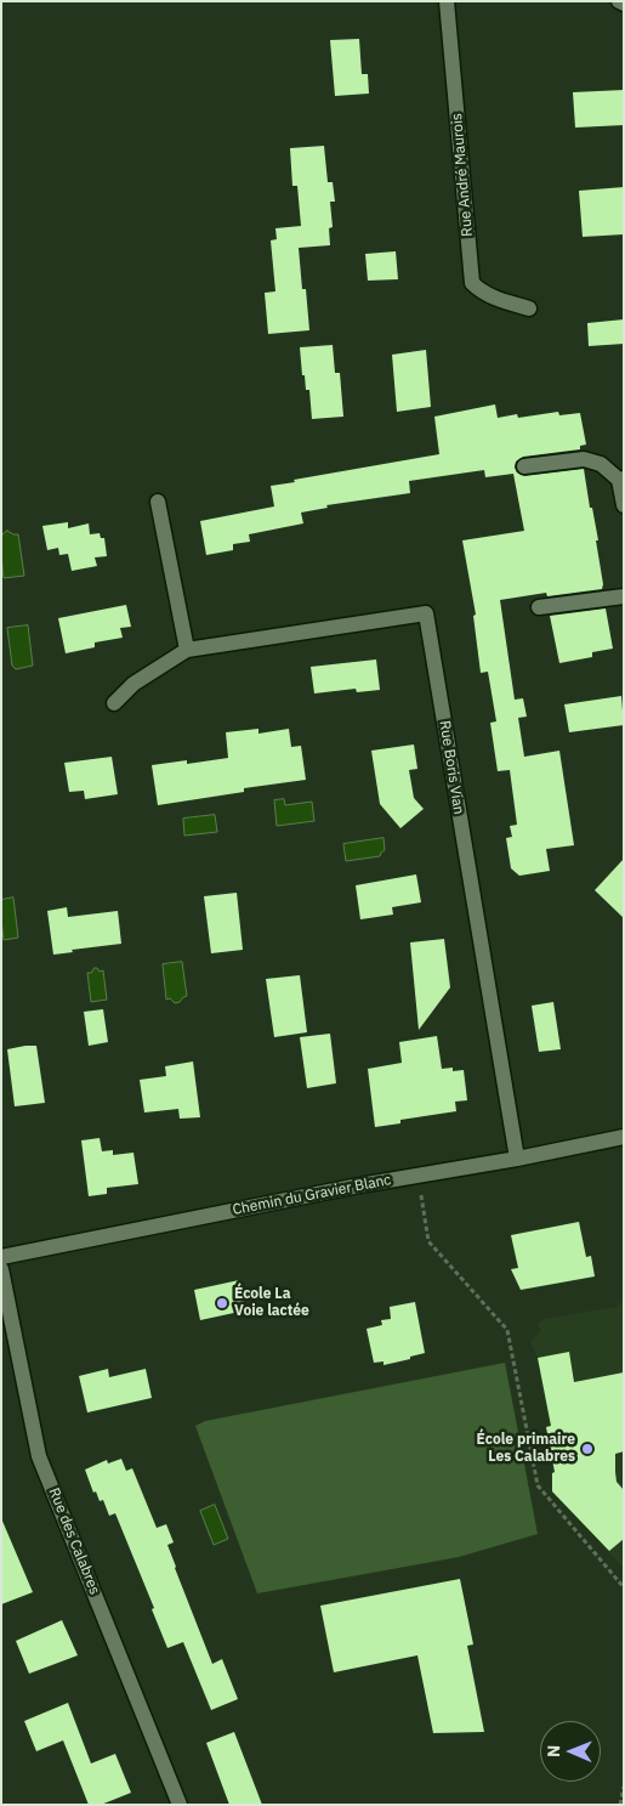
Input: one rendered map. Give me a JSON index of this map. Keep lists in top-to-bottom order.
{
  "streets": {
    "street": [
      "Rue André Maurois",
      "Rue Boris Vian",
      "Chemin du Gravier Blanc",
      "Rue des Calabres"
    ]
  },
  "crossings": [
    ["Rue Boris Vian", "Chemin du Gravier Blanc"]
  ],
  "places": ["École La Voie lactée", "École primaire Les Calabres"],
  "north": "left"
}
